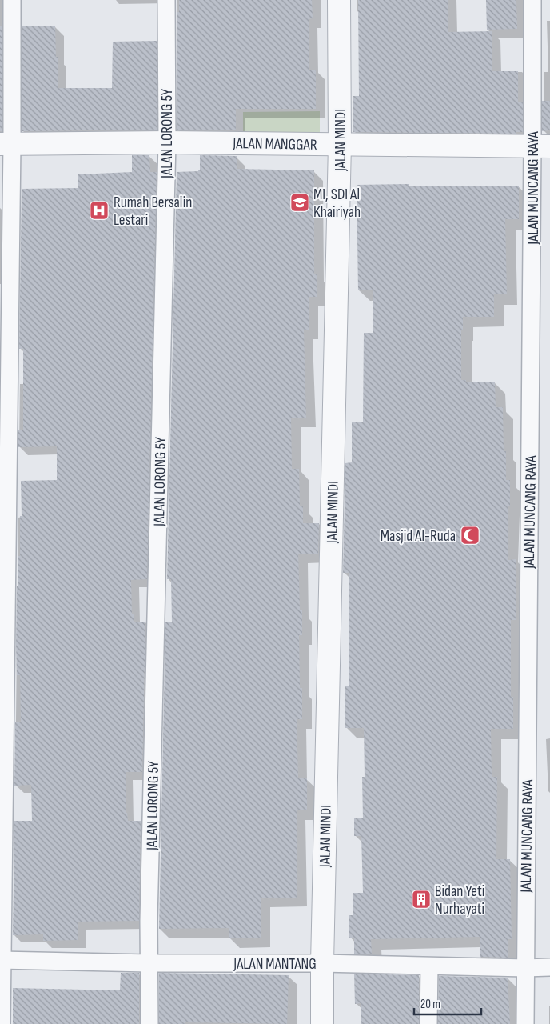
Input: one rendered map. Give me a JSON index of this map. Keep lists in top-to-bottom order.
{
  "streets": {
    "street": [
      "JALAN LORONG 5Y",
      "JALAN MINDI",
      "JALAN MANGGAR",
      "JALAN MUNCANG RAYA",
      "JALAN MANTANG"
    ]
  },
  "crossings": [
    ["JALAN LORONG 5Y", "JALAN MANGGAR"],
    ["JALAN LORONG 5Y", "JALAN MANTANG"],
    ["JALAN MINDI", "JALAN MANGGAR"],
    ["JALAN MINDI", "JALAN MANTANG"],
    ["JALAN MANGGAR", "JALAN MUNCANG RAYA"],
    ["JALAN MUNCANG RAYA", "JALAN MANTANG"]
  ],
  "places": {
    "school or university": ["MI, SDI Al Khairiyah"],
    "hospital": ["Rumah Bersalin Lestari"],
    "mosque": ["Masjid Al-Ruda"],
    "building": ["Bidan Yeti Nurhayati"]
  },
  "scale_bar": "20 m"
}
